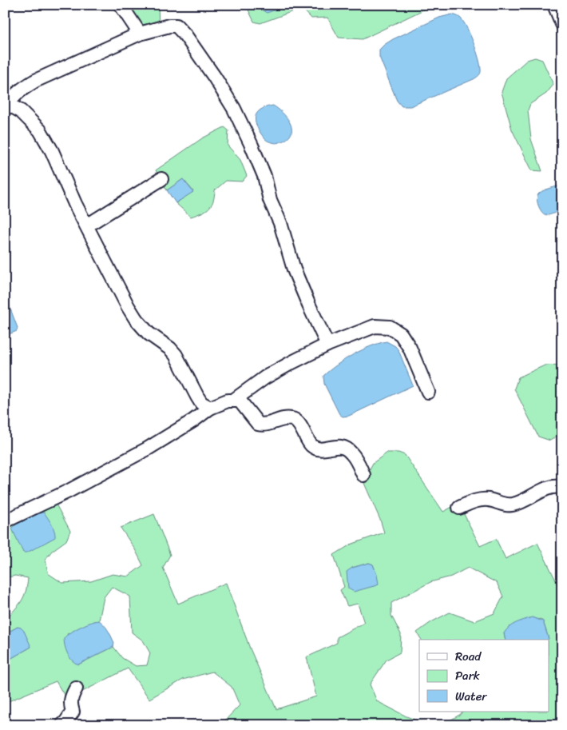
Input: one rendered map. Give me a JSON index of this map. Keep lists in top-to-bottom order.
{
  "legend": ["Road", "Park", "Water"]
}
